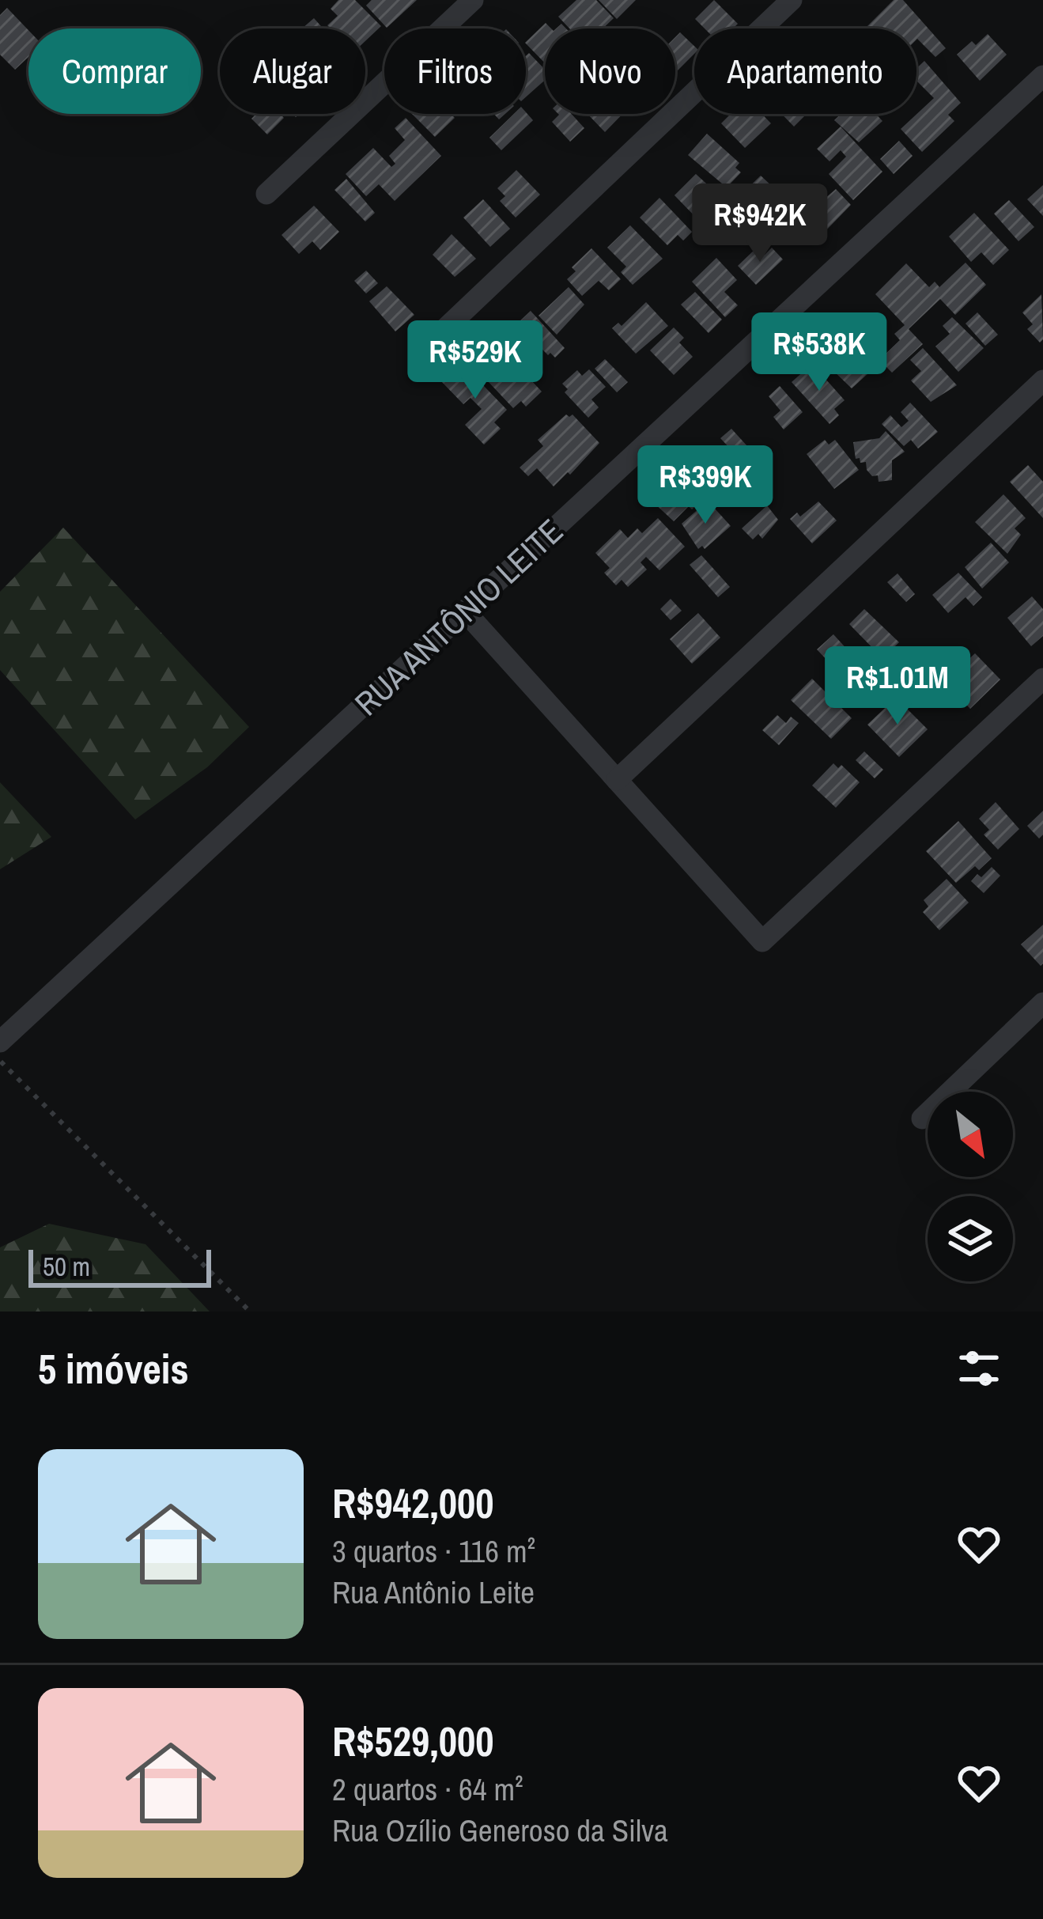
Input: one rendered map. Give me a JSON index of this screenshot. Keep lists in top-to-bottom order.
{
  "streets": {
    "street": ["RUA ANTÔNIO LEITE"]
  },
  "scale_bar": "50 m",
  "north": "bottom right",
  "page": {
    "chip": [
      "Comprar",
      "Alugar",
      "Filtros",
      "Novo",
      "Apartamento"
    ],
    "price": [
      "R$942K",
      "R$538K",
      "R$529K",
      "R$399K",
      "R$1.01M"
    ],
    "scale": "50 m",
    "heading": "5 imóveis",
    "list": [
      {
        "name": "R$942,000",
        "note": "3 quartos · 116 m² · Rua Antônio Leite"
      },
      {
        "name": "R$529,000",
        "note": "2 quartos · 64 m² · Rua Ozílio Generoso da Silva"
      }
    ]
  }
}
